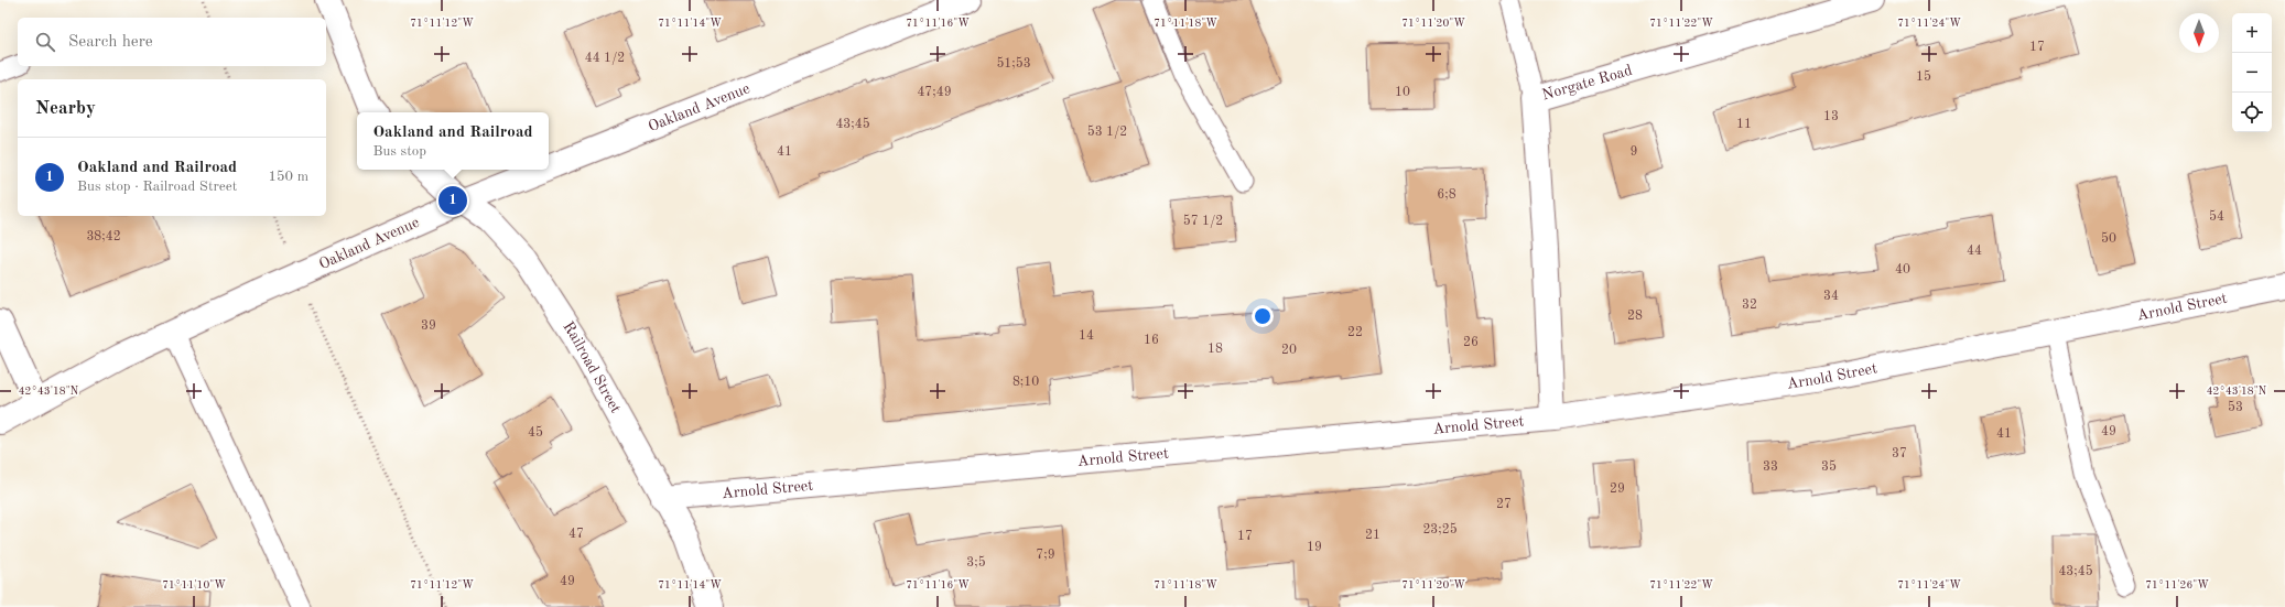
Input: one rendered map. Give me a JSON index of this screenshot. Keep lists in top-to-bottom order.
{
  "streets": {
    "street": [
      "Norgate Road",
      "Oakland Avenue",
      "Arnold Street",
      "Railroad Street"
    ]
  },
  "crossings": [
    ["Norgate Road", "Arnold Street"],
    ["Oakland Avenue", "Railroad Street"],
    ["Arnold Street", "Railroad Street"]
  ],
  "house_numbers": [
    "17",
    "44 1/2",
    "51;53",
    "15",
    "47;49",
    "10",
    "13",
    "43;45",
    "11",
    "53 1/2",
    "41",
    "9",
    "6;8",
    "54",
    "57 1/2",
    "38;42",
    "50",
    "44",
    "40",
    "34",
    "32",
    "28",
    "39",
    "22",
    "14",
    "16",
    "26",
    "18",
    "20",
    "8;10",
    "53",
    "49",
    "45",
    "41",
    "37",
    "33",
    "35",
    "29",
    "27",
    "23;25",
    "47",
    "21",
    "17",
    "19",
    "7;9",
    "3;5",
    "43;45",
    "49"
  ],
  "north": "bottom",
  "page": {
    "map_buttons": ["+", "−"],
    "search": "Search here",
    "heading": "Nearby",
    "popup": ["Oakland and Railroad", "Bus stop"],
    "list": [
      {
        "mark": "1",
        "name": "Oakland and Railroad",
        "note": "Bus stop · Railroad Street",
        "value": "150 m"
      }
    ],
    "pins": "1"
  },
  "coordinates": [
    "71°11'12\"W",
    "71°11'14\"W",
    "71°11'16\"W",
    "71°11'18\"W",
    "71°11'20\"W",
    "71°11'22\"W",
    "71°11'24\"W",
    "42°43'18\"N",
    "71°11'10\"W",
    "71°11'26\"W"
  ]
}
